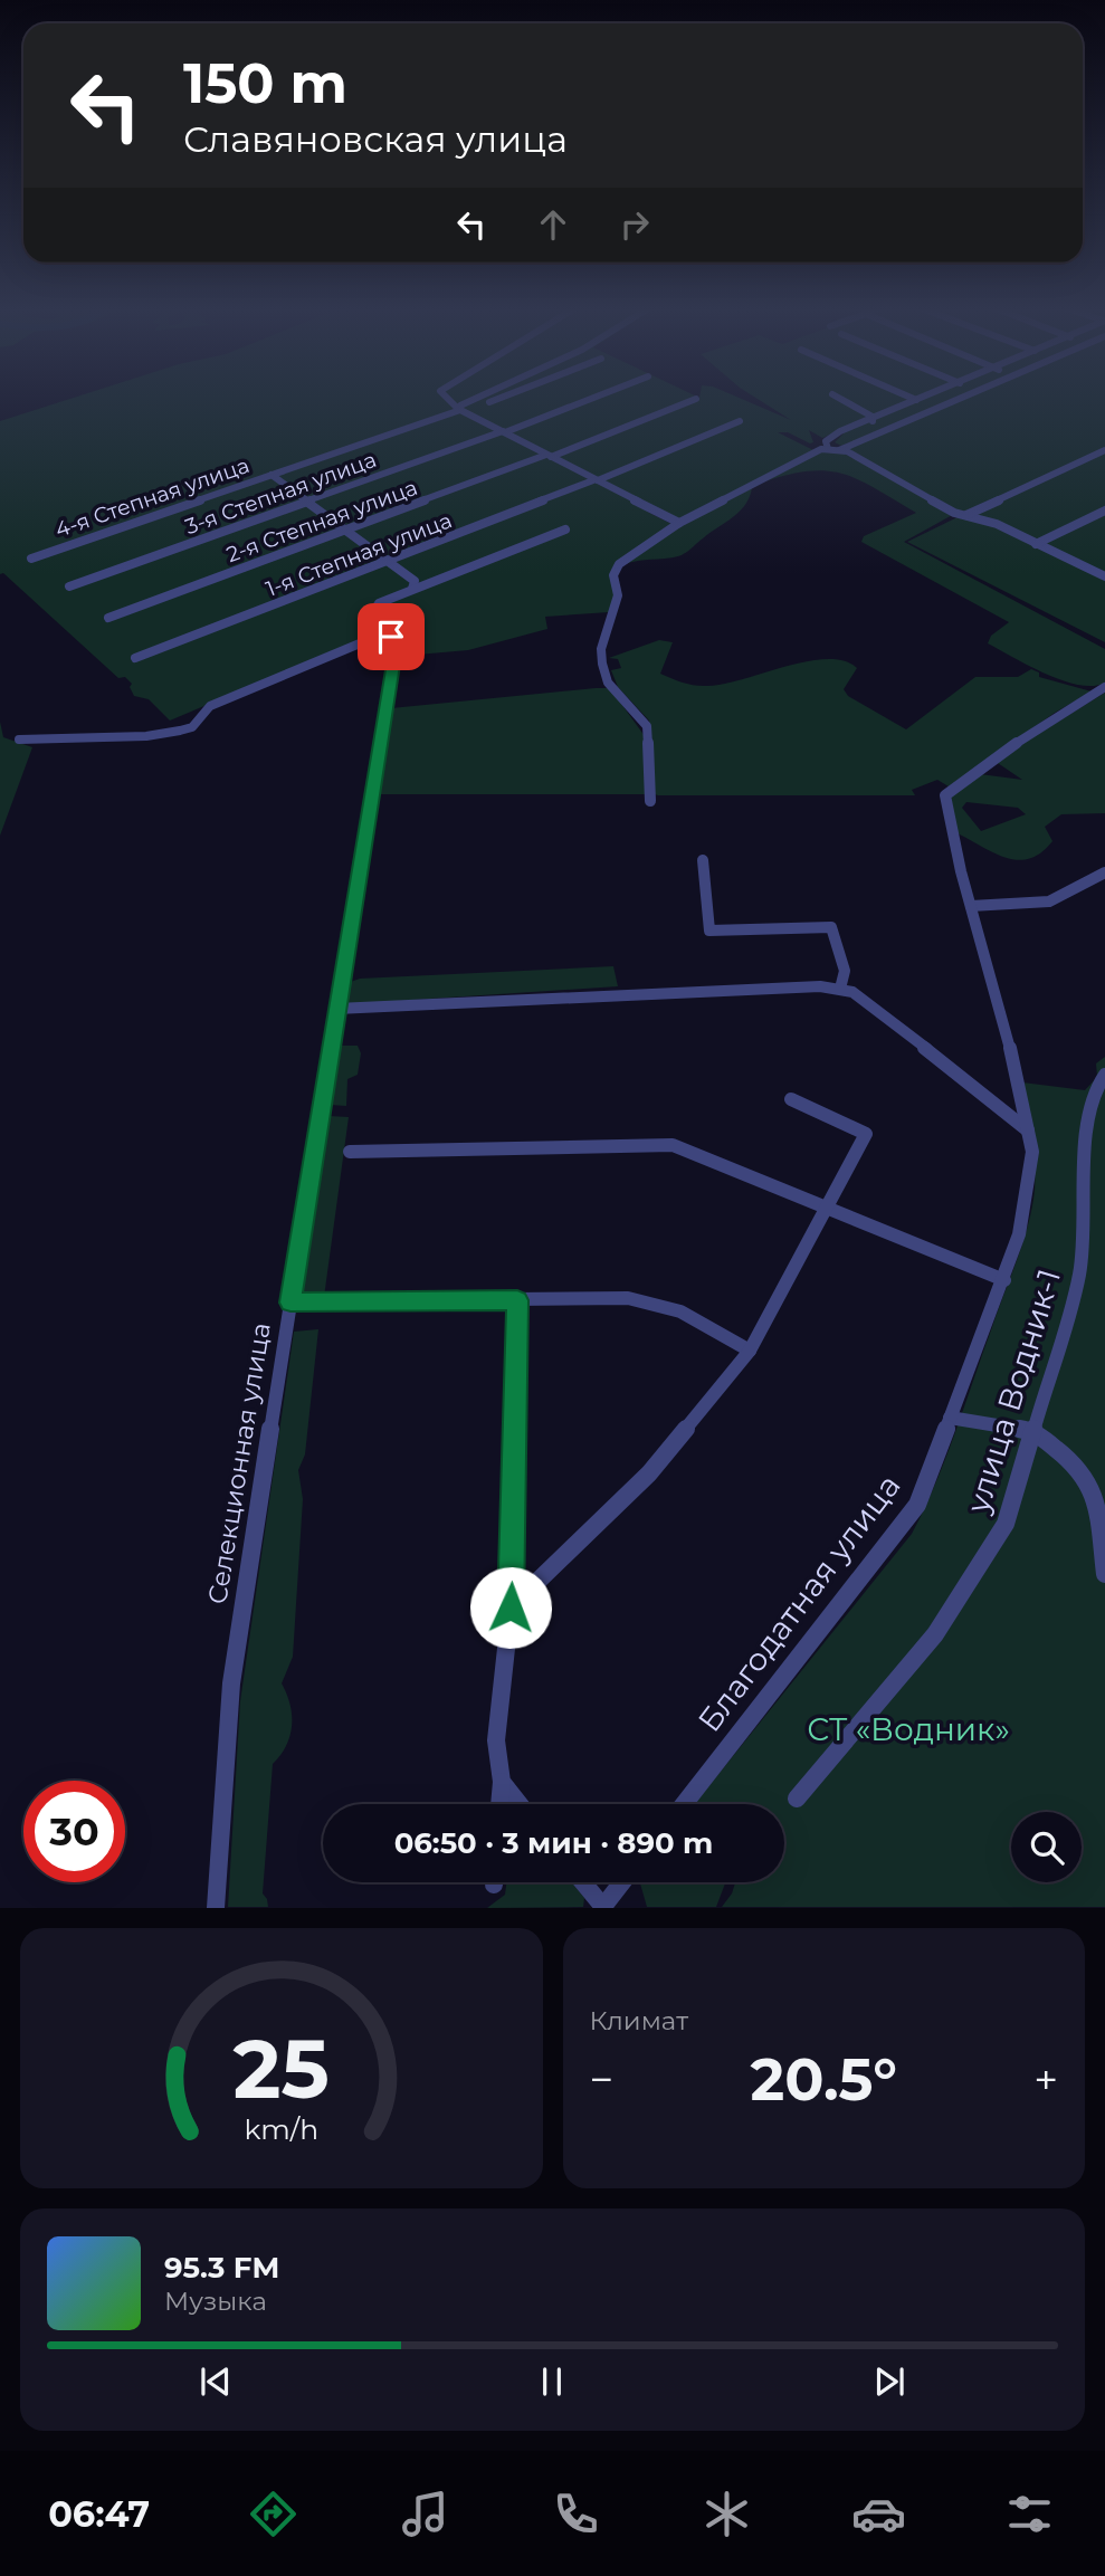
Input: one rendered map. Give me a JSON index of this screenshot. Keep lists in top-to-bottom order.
{
  "streets": {
    "street": [
      "3-я Степная улица",
      "4-я Степная улица",
      "2-я Степная улица",
      "1-я Степная улица",
      "улица Водник-1",
      "Селекционная улица",
      "Благодатная улица"
    ]
  },
  "parks": ["СТ «Водник»"],
  "page": {
    "turn": ["150 m", "Славяновская улица"],
    "limit": "30",
    "trip": "06:50 · 3 мин · 890 m",
    "tile": "Климат",
    "heat": ["−", "20.5°", "+"],
    "song": ["95.3 FM", "Музыка"],
    "tabs": "06:47",
    "gauge": ["25", "km/h"]
  }
}
